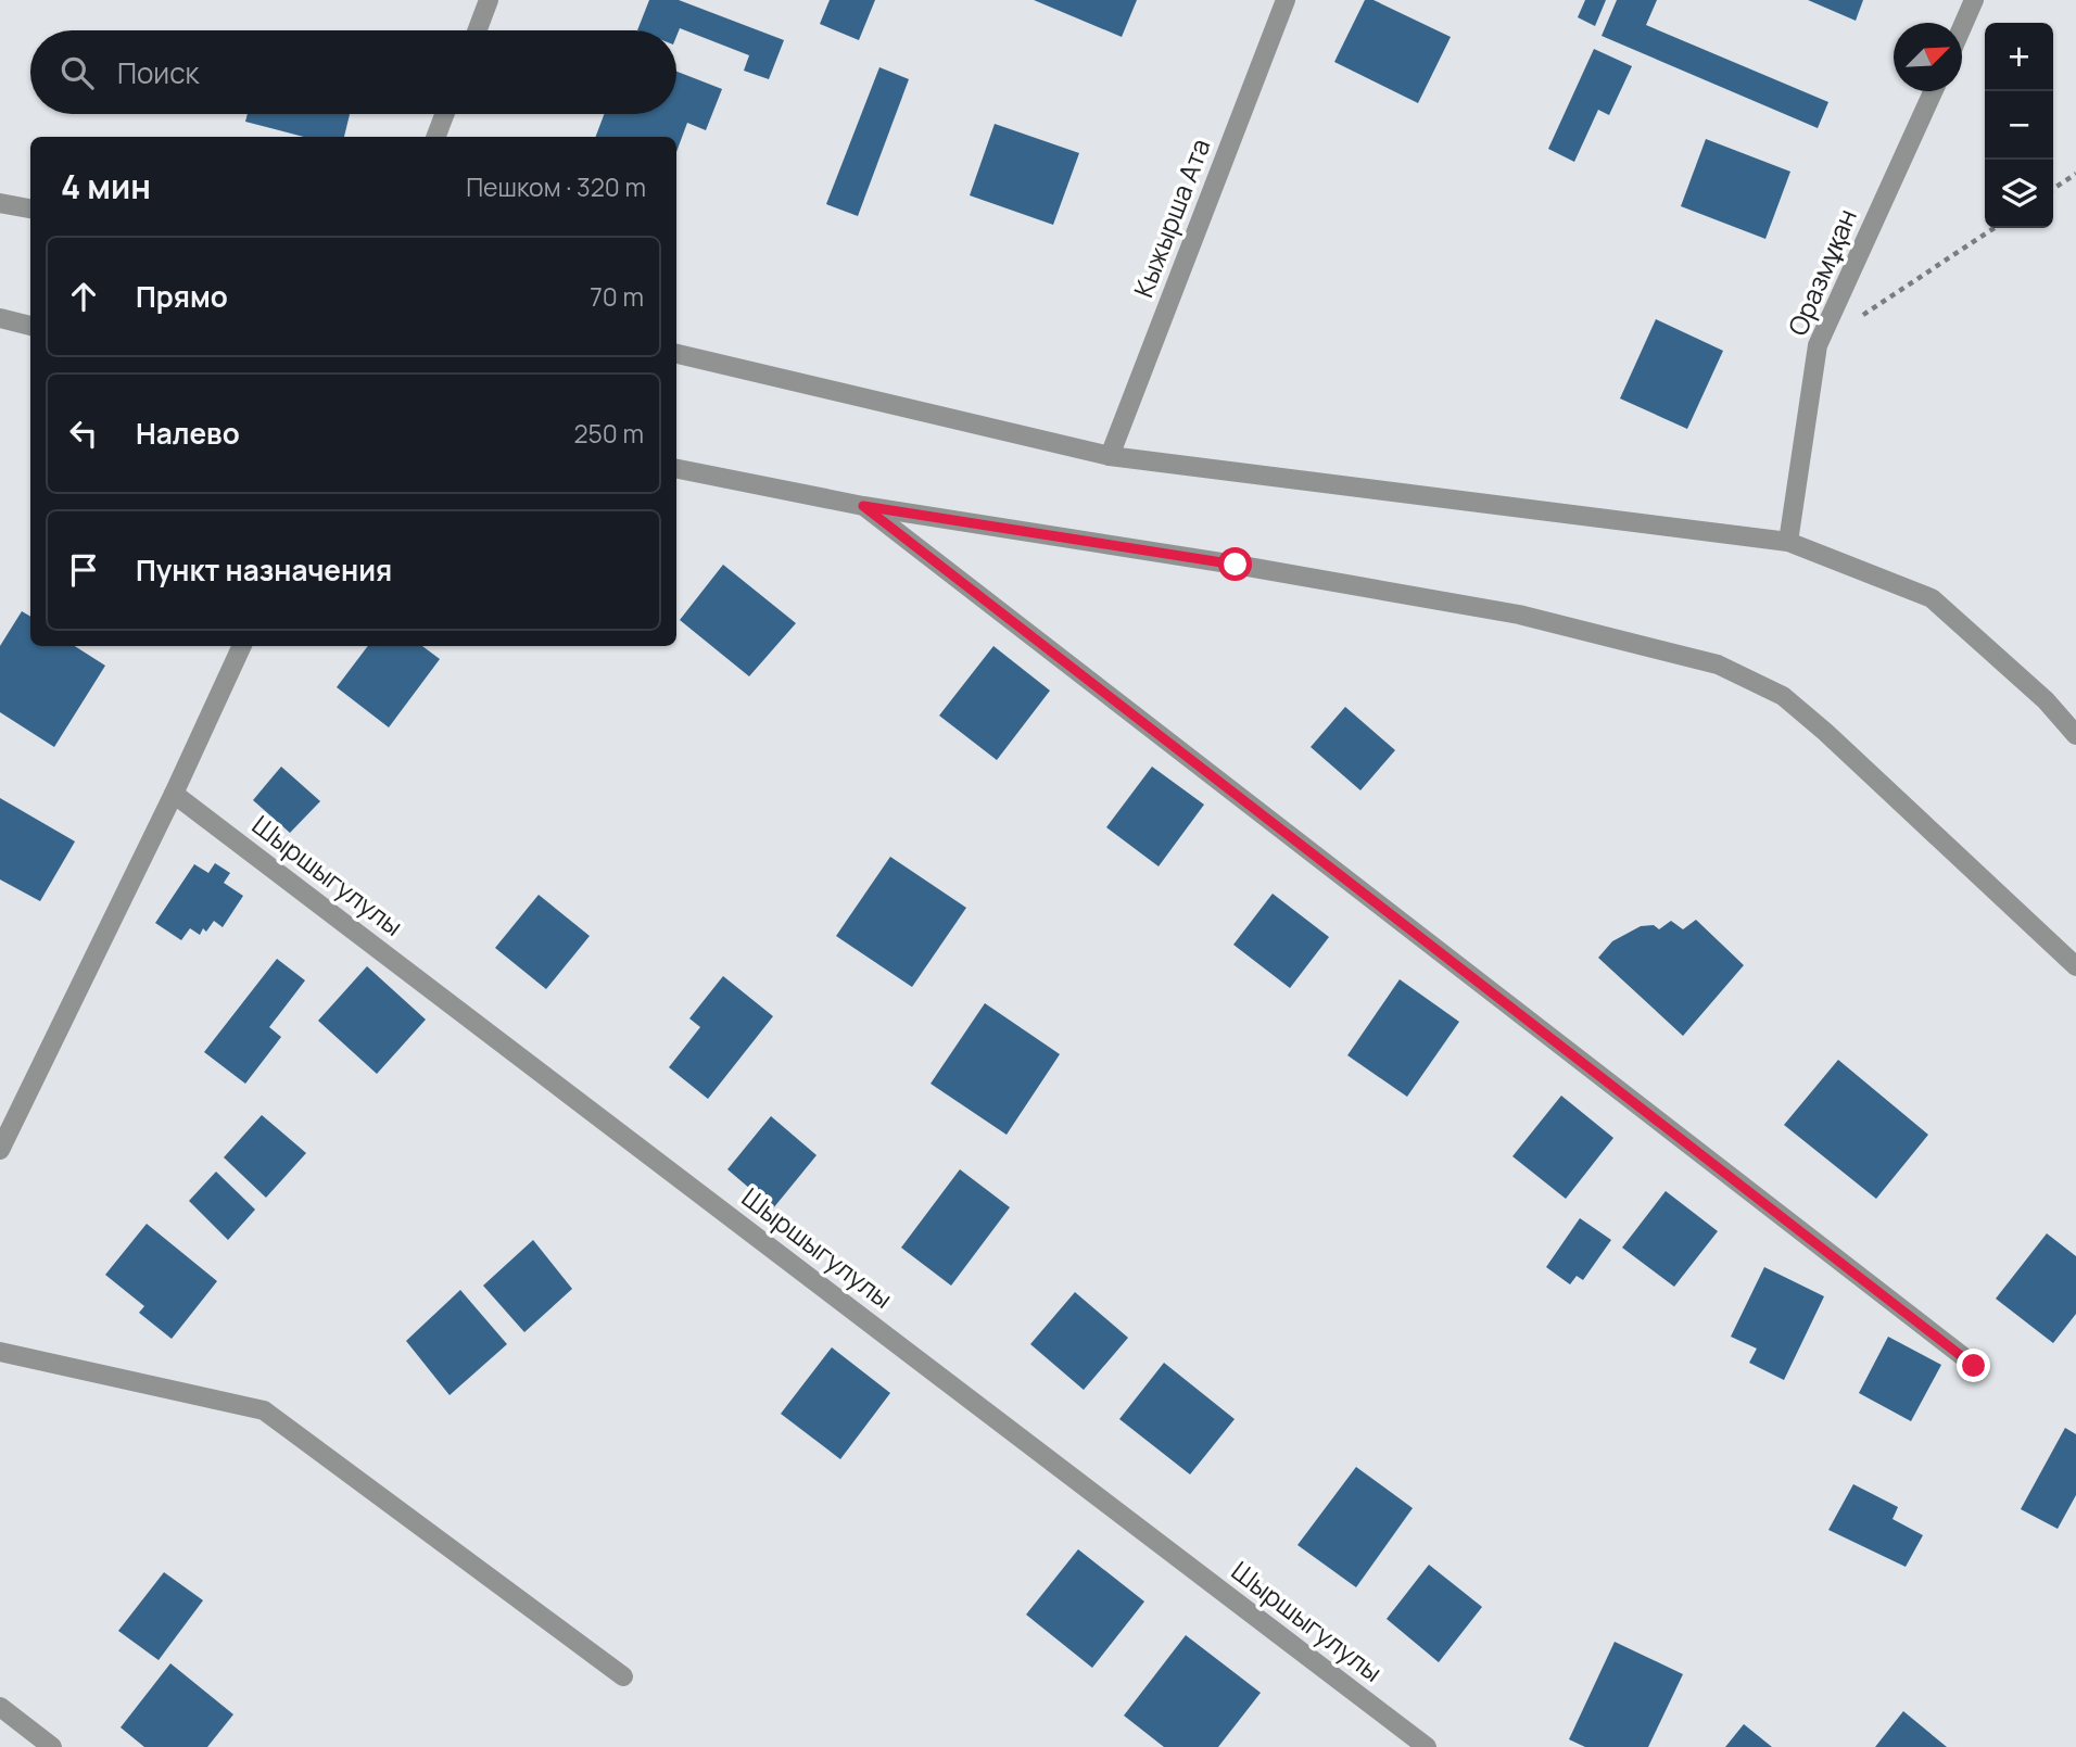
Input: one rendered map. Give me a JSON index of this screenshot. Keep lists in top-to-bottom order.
{
  "streets": {
    "street": ["Кыжырша Ата", "Оразмұқан", "Шыршыгулулы"]
  },
  "north": "top right",
  "page": {
    "map_buttons": ["+", "−"],
    "search": "Поиск",
    "heading": ["4 мин", "Пешком · 320 m"],
    "list": [
      ["Прямо", "70 m"],
      ["Налево", "250 m"],
      "Пункт назначения"
    ]
  }
}
